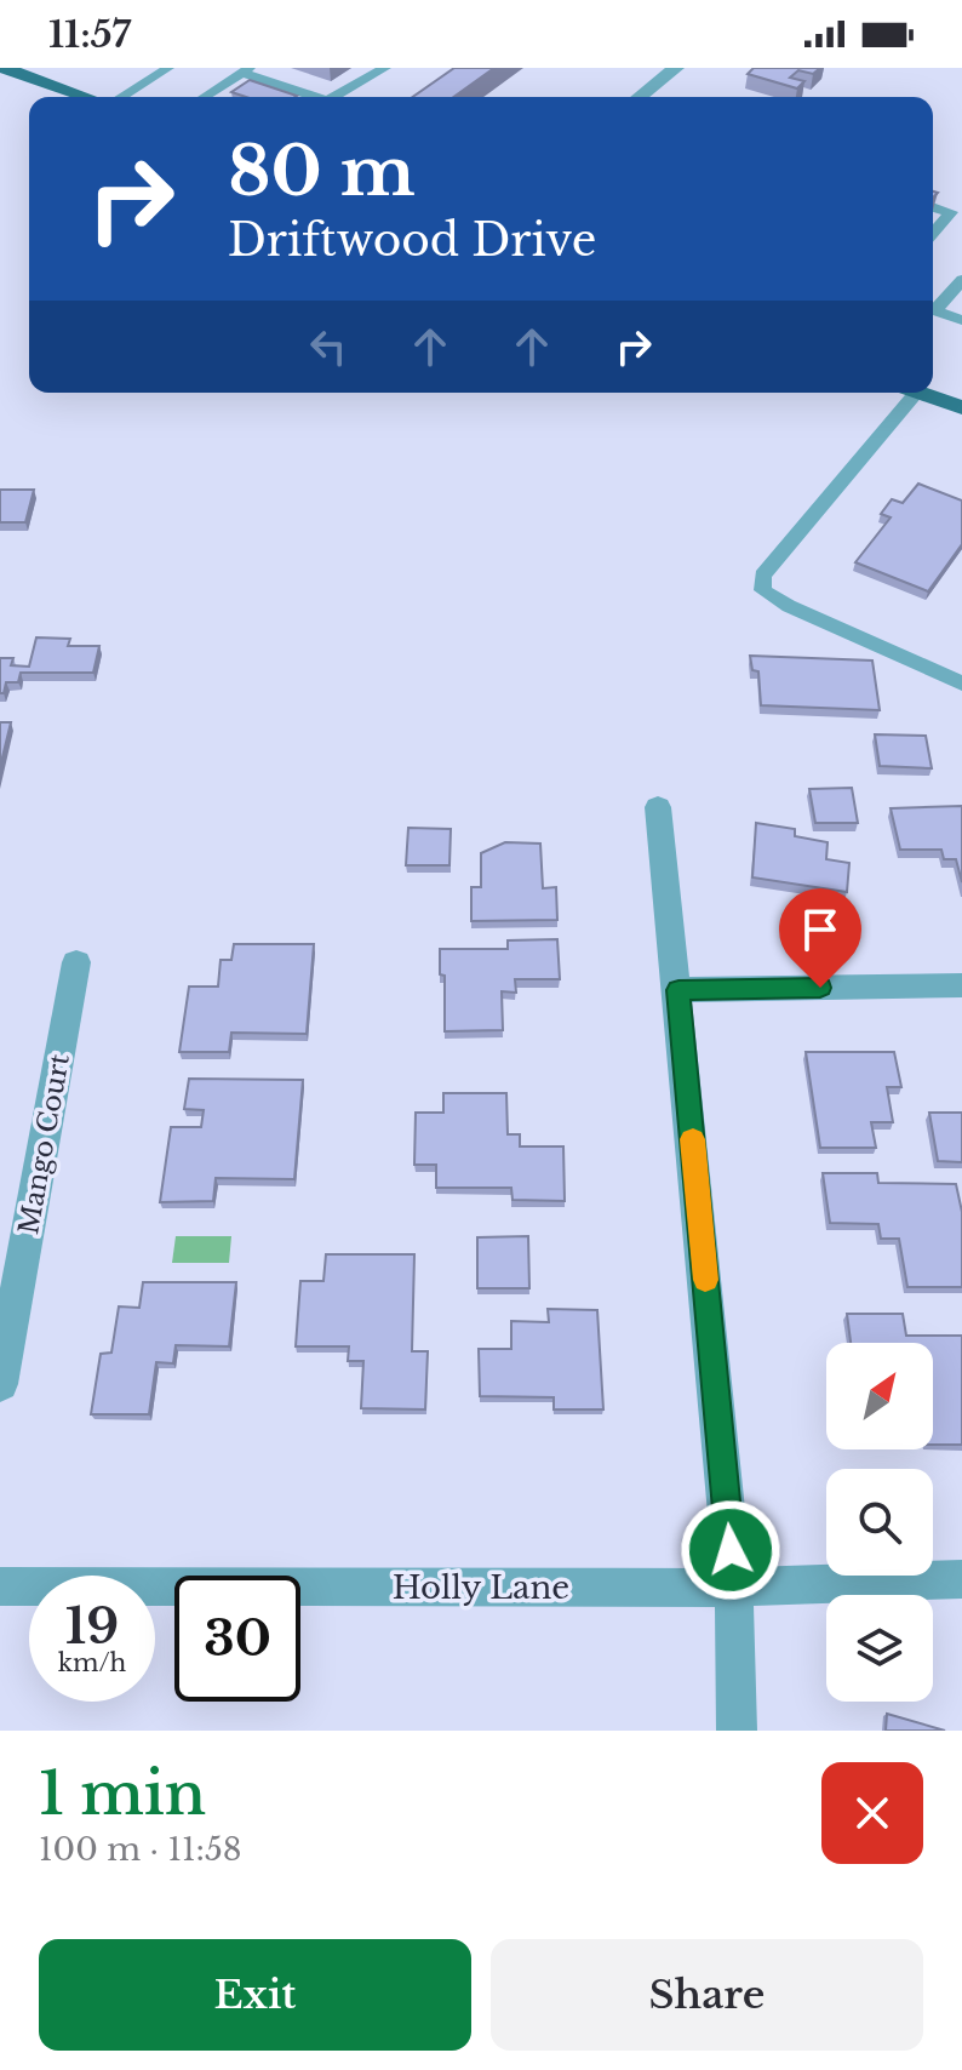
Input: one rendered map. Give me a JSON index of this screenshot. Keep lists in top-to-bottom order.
{
  "streets": {
    "street": ["Mango Court", "Holly Lane"]
  },
  "north": "top right",
  "page": {
    "status": "11:57",
    "turn": ["80 m", "Driftwood Drive"],
    "speed": "19 km/h",
    "limit": "30",
    "heading": ["1 min", "100 m · 11:58"],
    "buttons": ["Exit", "Share"]
  }
}
